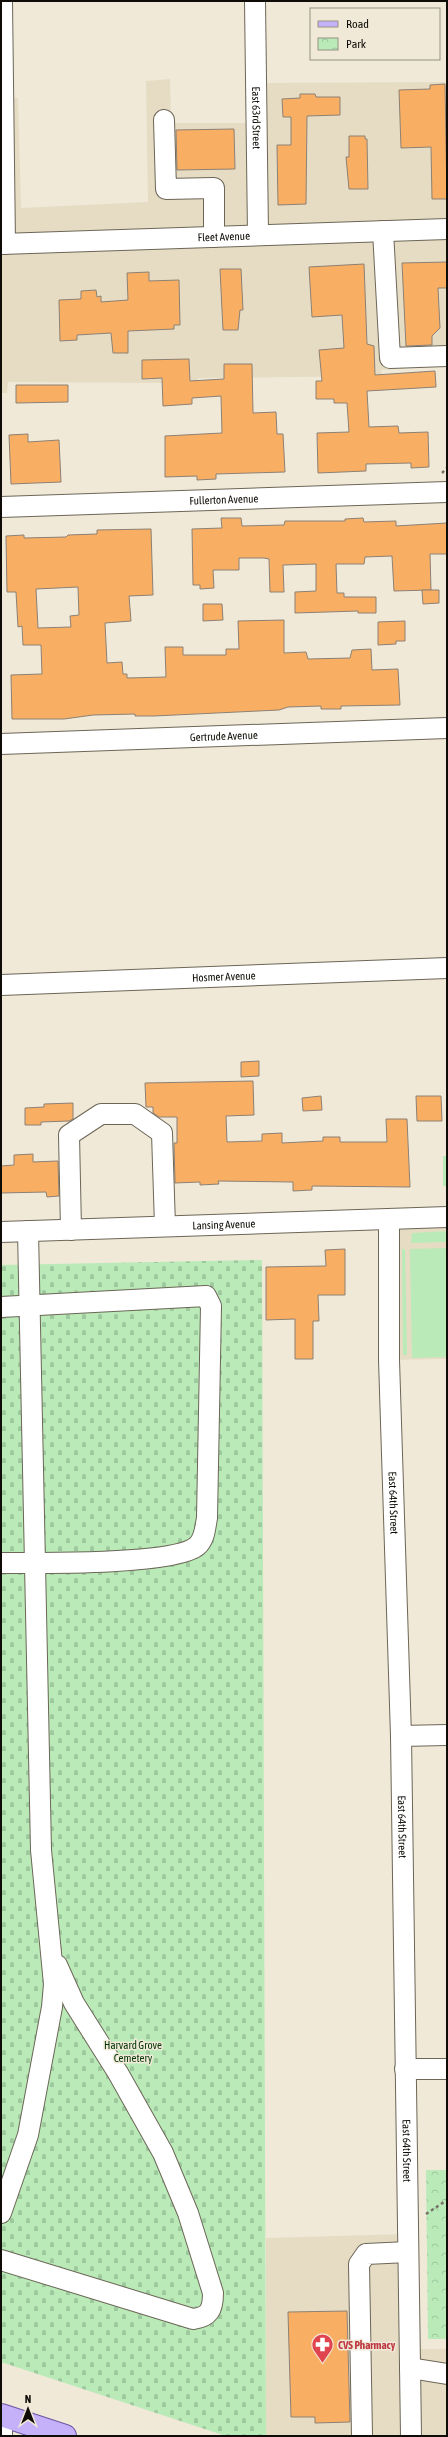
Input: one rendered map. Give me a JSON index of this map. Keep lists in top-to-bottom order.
{
  "streets": {
    "street": [
      "East 63rd Street",
      "Fleet Avenue",
      "Fullerton Avenue",
      "Gertrude Avenue",
      "Hosmer Avenue",
      "Lansing Avenue",
      "East 64th Street"
    ]
  },
  "crossings": [
    ["East 63rd Street", "Fleet Avenue"],
    ["Lansing Avenue", "East 64th Street"]
  ],
  "parks": ["Harvard Grove Cemetery"],
  "places": {
    "pharmacy": ["CVS Pharmacy"]
  },
  "legend": ["Road", "Park"],
  "north": "top"
}
